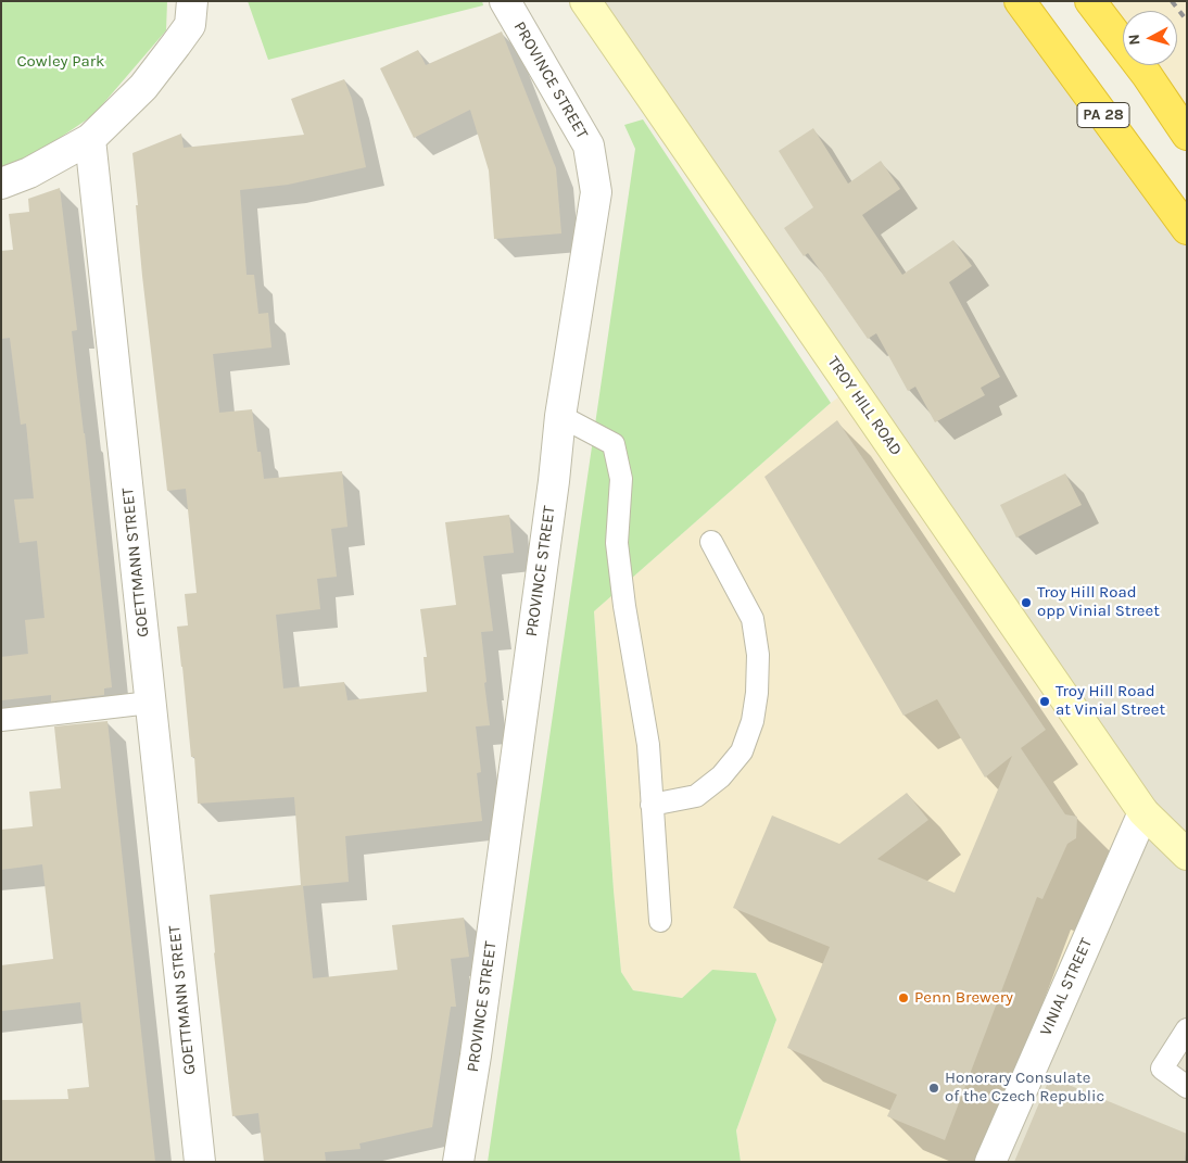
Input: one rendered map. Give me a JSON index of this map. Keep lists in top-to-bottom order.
{
  "streets": {
    "highway": ["PA 28"],
    "street": [
      "PROVINCE STREET",
      "TROY HILL ROAD",
      "GOETTMANN STREET",
      "VINIAL STREET"
    ]
  },
  "crossings": [
    ["TROY HILL ROAD", "VINIAL STREET"]
  ],
  "parks": ["Cowley Park"],
  "places": [
    "Troy Hill Road opp Vinial Street",
    "Troy Hill Road at Vinial Street",
    "Penn Brewery",
    "Honorary Consulate of the Czech Republic"
  ],
  "north": "left"
}
